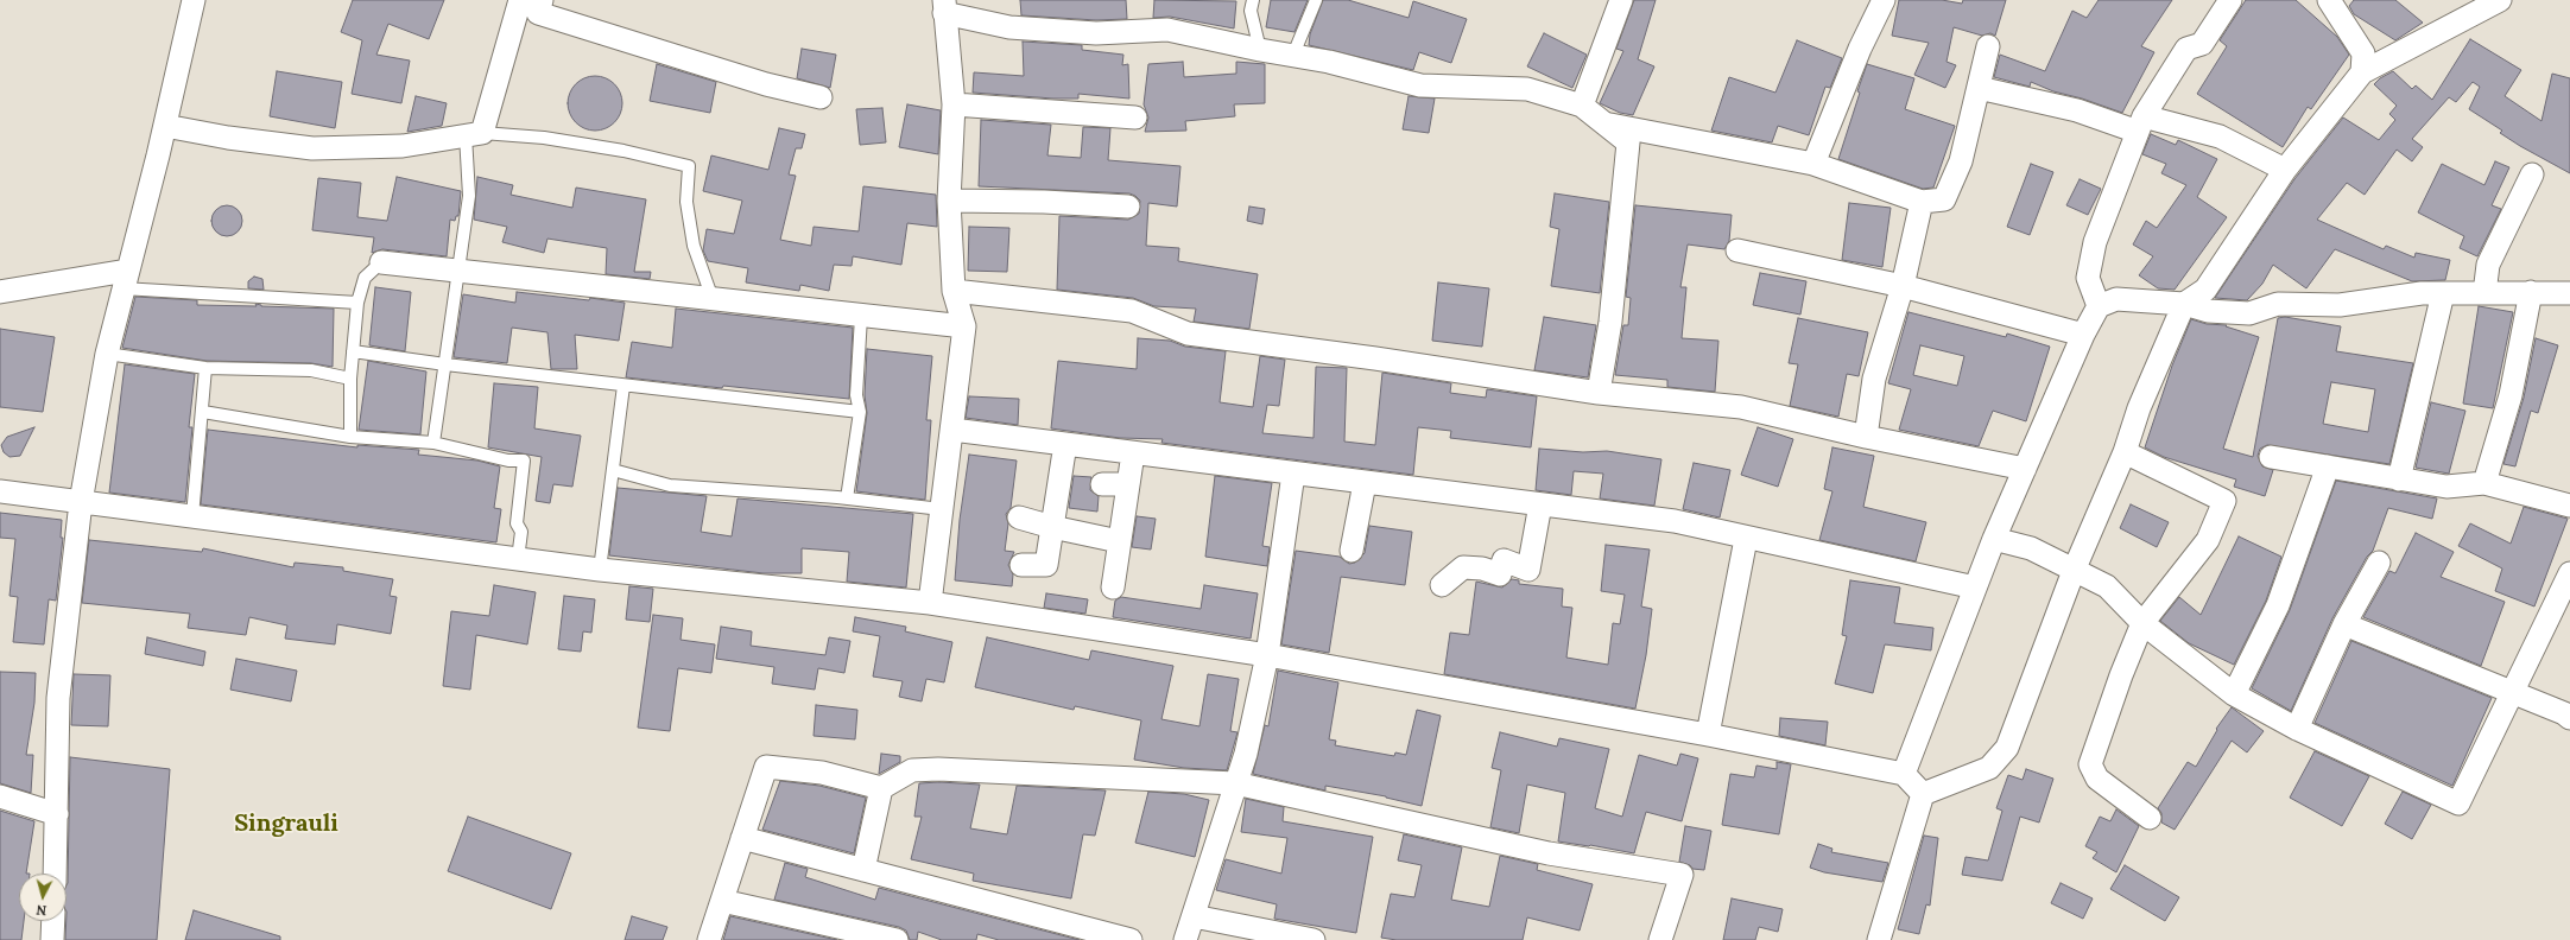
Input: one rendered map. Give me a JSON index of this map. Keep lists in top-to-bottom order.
{
  "districts": ["Singrauli"],
  "north": "bottom"
}
